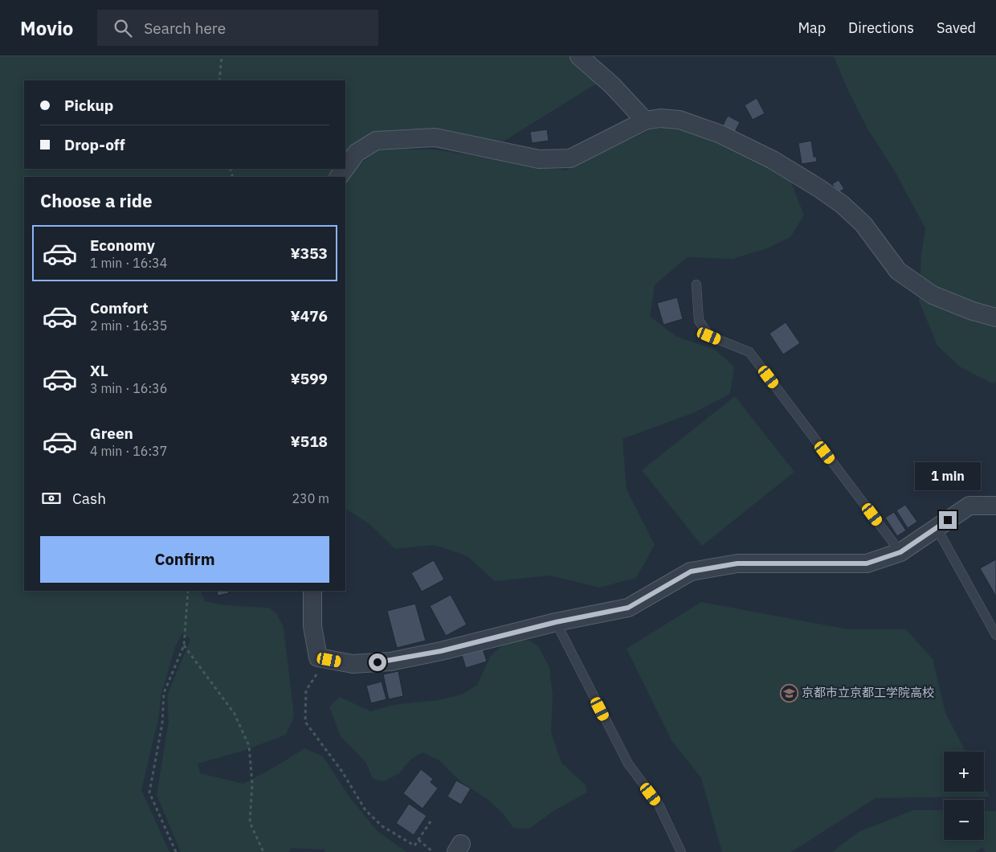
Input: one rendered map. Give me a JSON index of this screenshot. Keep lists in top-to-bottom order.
{
  "places": {
    "school or university": ["京都市立京都工学院高校"]
  },
  "page": {
    "header": "Movio",
    "search": "Search here",
    "nav": ["Map", "Directions", "Saved"],
    "banner": ["Pickup", "Drop-off"],
    "heading": "Choose a ride",
    "list": [
      {
        "name": "Economy",
        "note": "1 min · 16:34",
        "value": "¥353"
      },
      {
        "name": "Comfort",
        "note": "2 min · 16:35",
        "value": "¥476"
      },
      {
        "name": "XL",
        "note": "3 min · 16:36",
        "value": "¥599"
      },
      {
        "name": "Green",
        "note": "4 min · 16:37",
        "value": "¥518"
      }
    ],
    "bubble": "1 min",
    "pay": ["Cash", "230 m"],
    "buttons": "Confirm",
    "map_buttons": ["+", "−"]
  }
}
